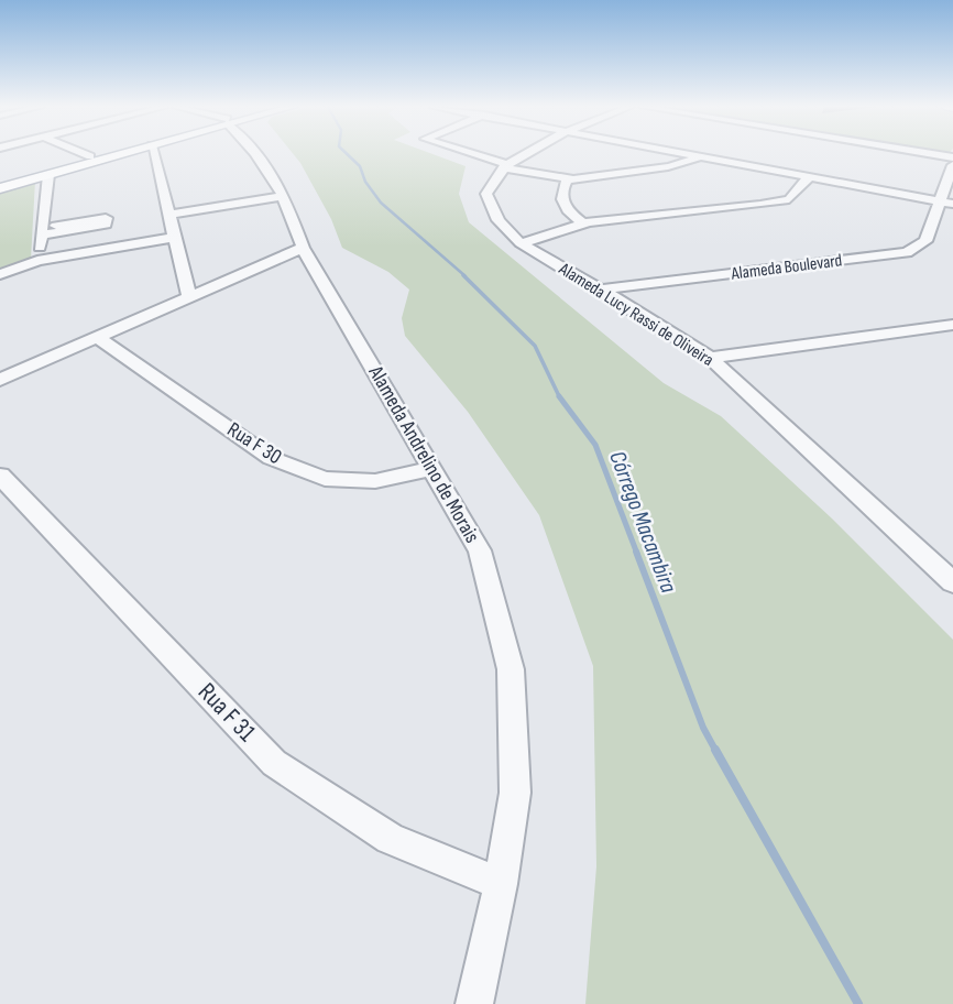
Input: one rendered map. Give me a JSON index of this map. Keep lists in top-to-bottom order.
{
  "streets": {
    "street": [
      "Alameda Boulevard",
      "Alameda Lucy Rassi de Oliveira",
      "Rua F 30",
      "Alameda Andrelino de Morais",
      "Rua F 31"
    ]
  },
  "crossings": [
    ["Alameda Boulevard", "Alameda Lucy Rassi de Oliveira"],
    ["Rua F 30", "Alameda Andrelino de Morais"],
    ["Alameda Andrelino de Morais", "Rua F 31"]
  ],
  "water": ["Córrego Macambira"]
}
